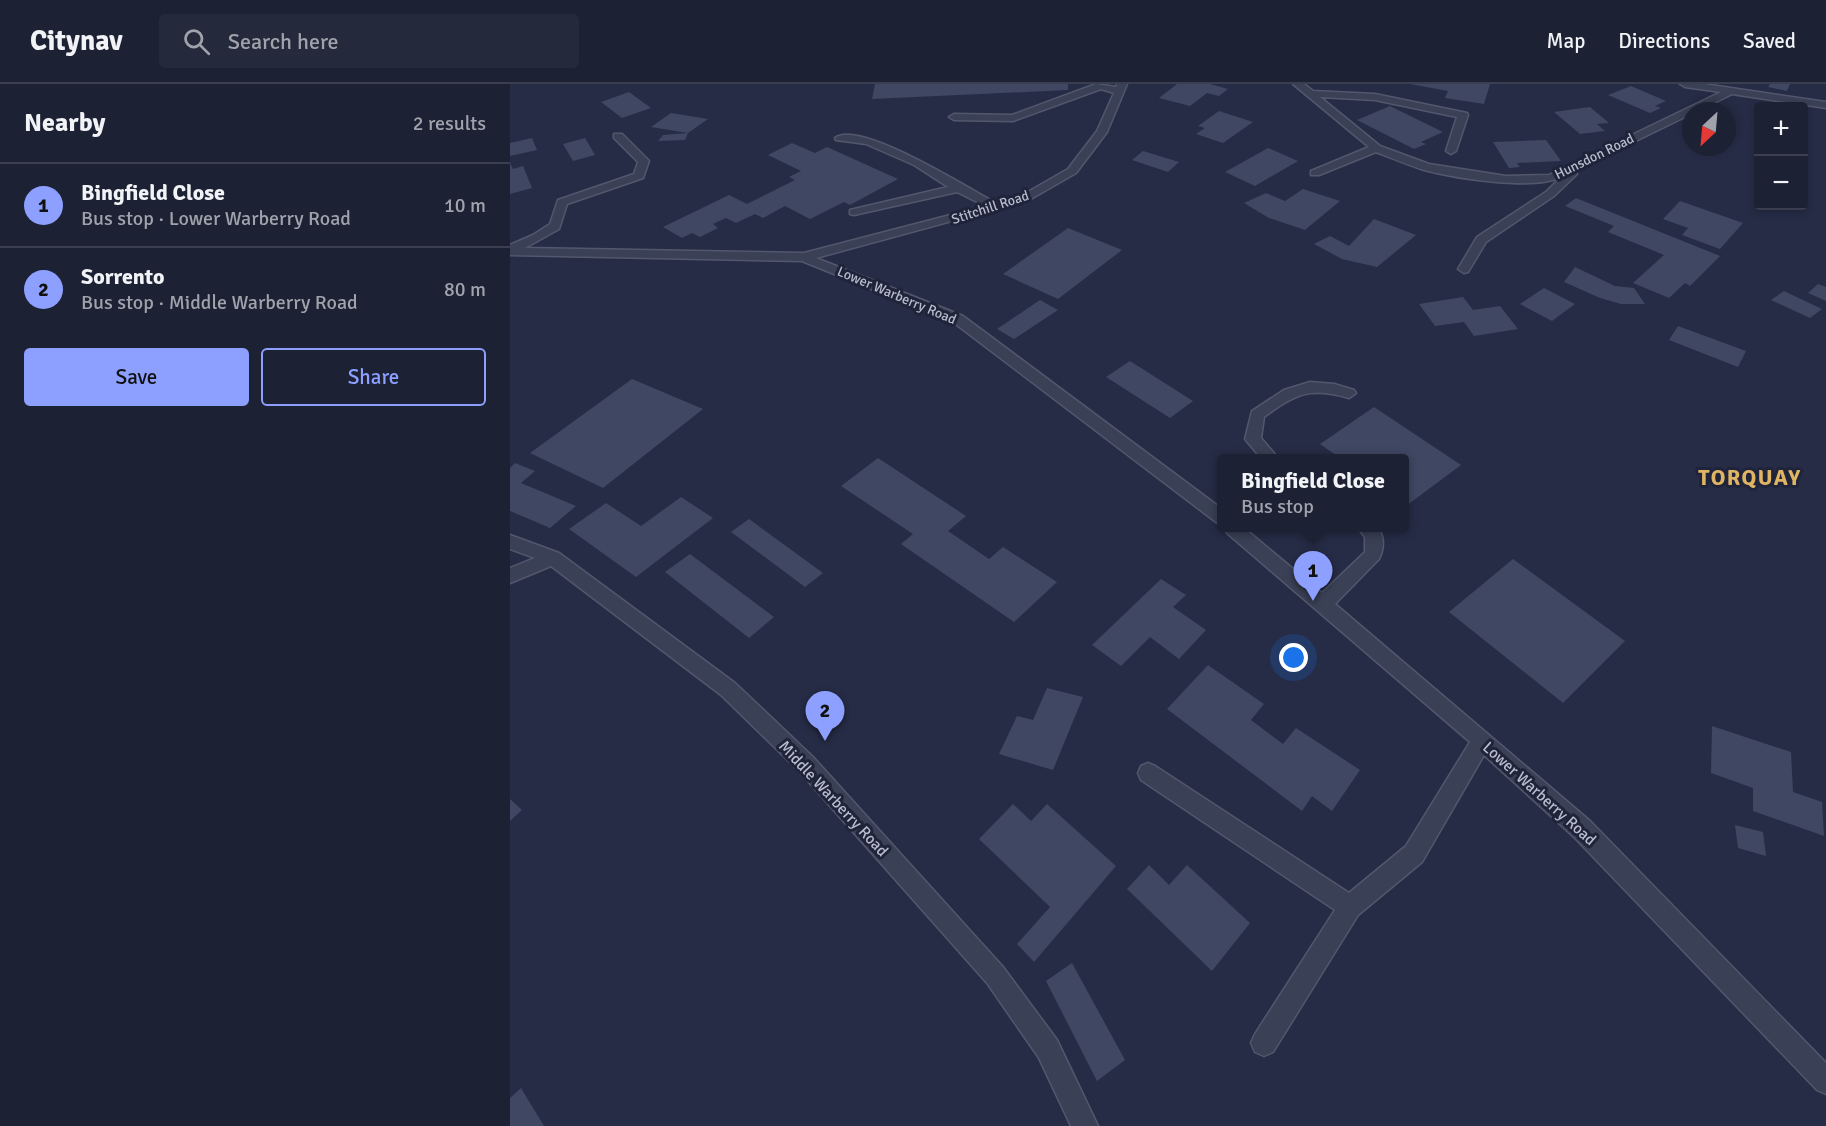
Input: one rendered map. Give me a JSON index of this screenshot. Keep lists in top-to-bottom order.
{
  "streets": {
    "street": [
      "Hunsdon Road",
      "Stitchill Road",
      "Lower Warberry Road",
      "Middle Warberry Road"
    ]
  },
  "crossings": [
    ["Stitchill Road", "Lower Warberry Road"]
  ],
  "districts": ["TORQUAY"],
  "north": "bottom left",
  "page": {
    "header": "Citynav",
    "search": "Search here",
    "nav": ["Map", "Directions", "Saved"],
    "heading": ["Nearby", "2 results"],
    "map_buttons": ["+", "−"],
    "list": [
      {
        "mark": "1",
        "name": "Bingfield Close",
        "note": "Bus stop · Lower Warberry Road",
        "value": "10 m"
      },
      {
        "mark": "2",
        "name": "Sorrento",
        "note": "Bus stop · Middle Warberry Road",
        "value": "80 m"
      }
    ],
    "buttons": ["Save", "Share"],
    "popup": ["Bingfield Close", "Bus stop"],
    "pins": ["1", "2"]
  }
}
